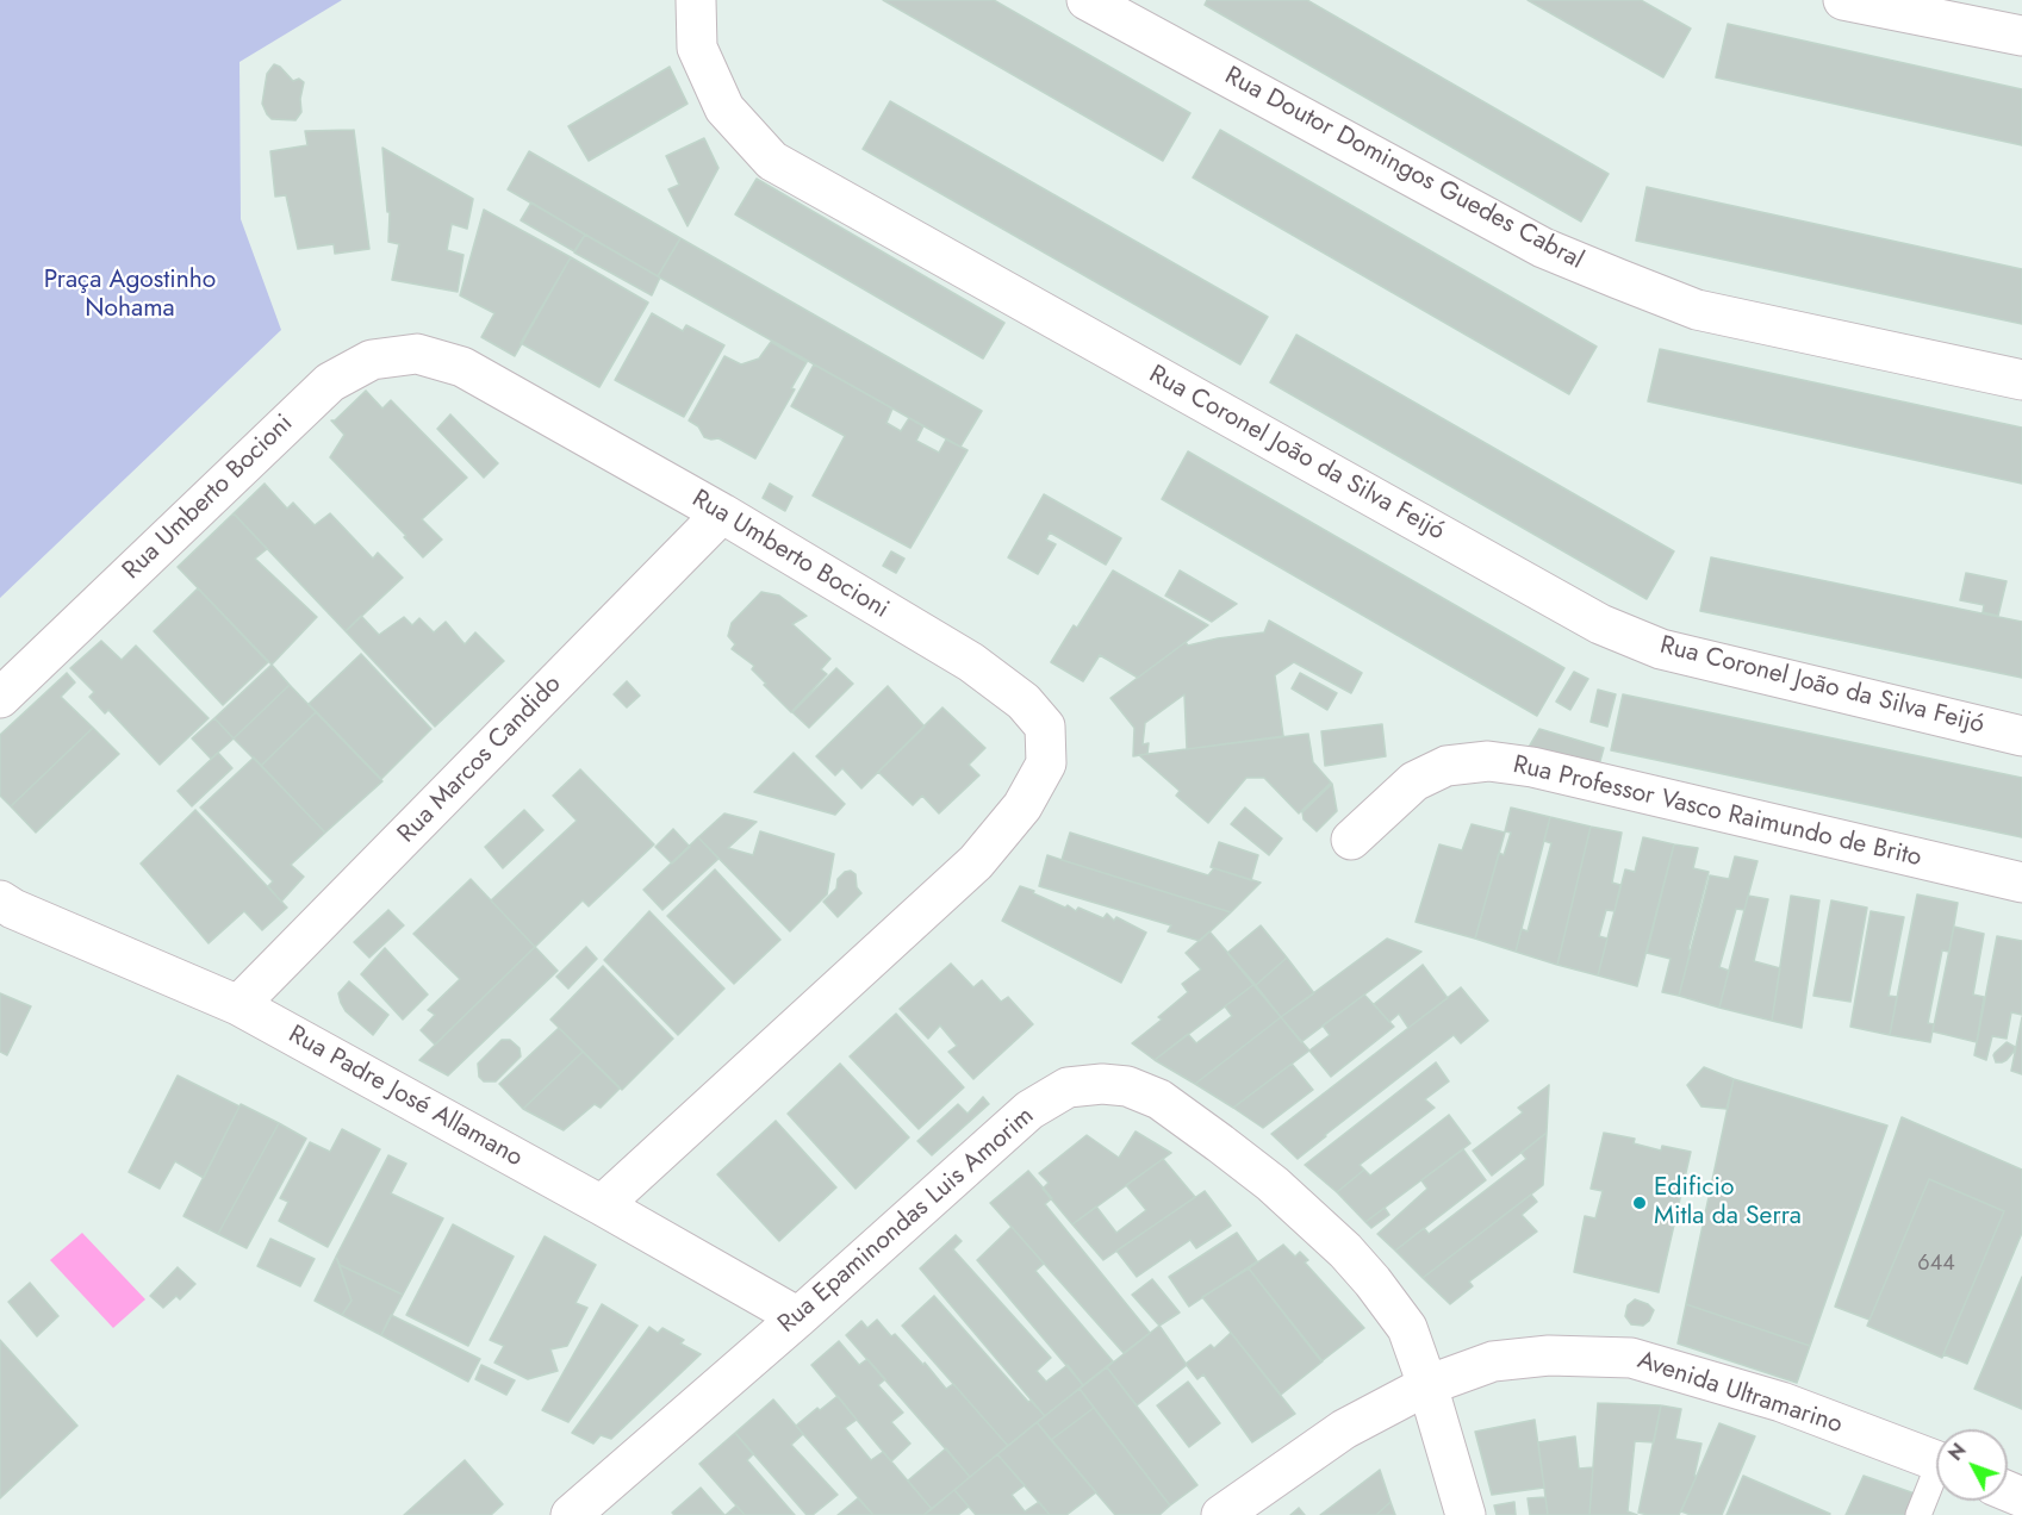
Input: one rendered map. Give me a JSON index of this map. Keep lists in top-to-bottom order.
{
  "streets": {
    "street": [
      "Rua Doutor Domingos Guedes Cabral",
      "Rua Coronel João da Silva Feijó",
      "Rua Umberto Bocioni",
      "Rua Marcos Candido",
      "Rua Professor Vasco Raimundo de Brito",
      "Rua Padre José Allamano",
      "Rua Epaminondas Luis Amorim",
      "Avenida Ultramarino"
    ]
  },
  "crossings": [
    ["Rua Umberto Bocioni", "Rua Marcos Candido"],
    ["Rua Umberto Bocioni", "Rua Padre José Allamano"],
    ["Rua Marcos Candido", "Rua Padre José Allamano"],
    ["Rua Padre José Allamano", "Rua Epaminondas Luis Amorim"],
    ["Rua Epaminondas Luis Amorim", "Avenida Ultramarino"]
  ],
  "parks": ["Praça Agostinho Nohama"],
  "places": ["Edificio Mitla da Serra"],
  "house_numbers": ["644"],
  "north": "top left"
}
